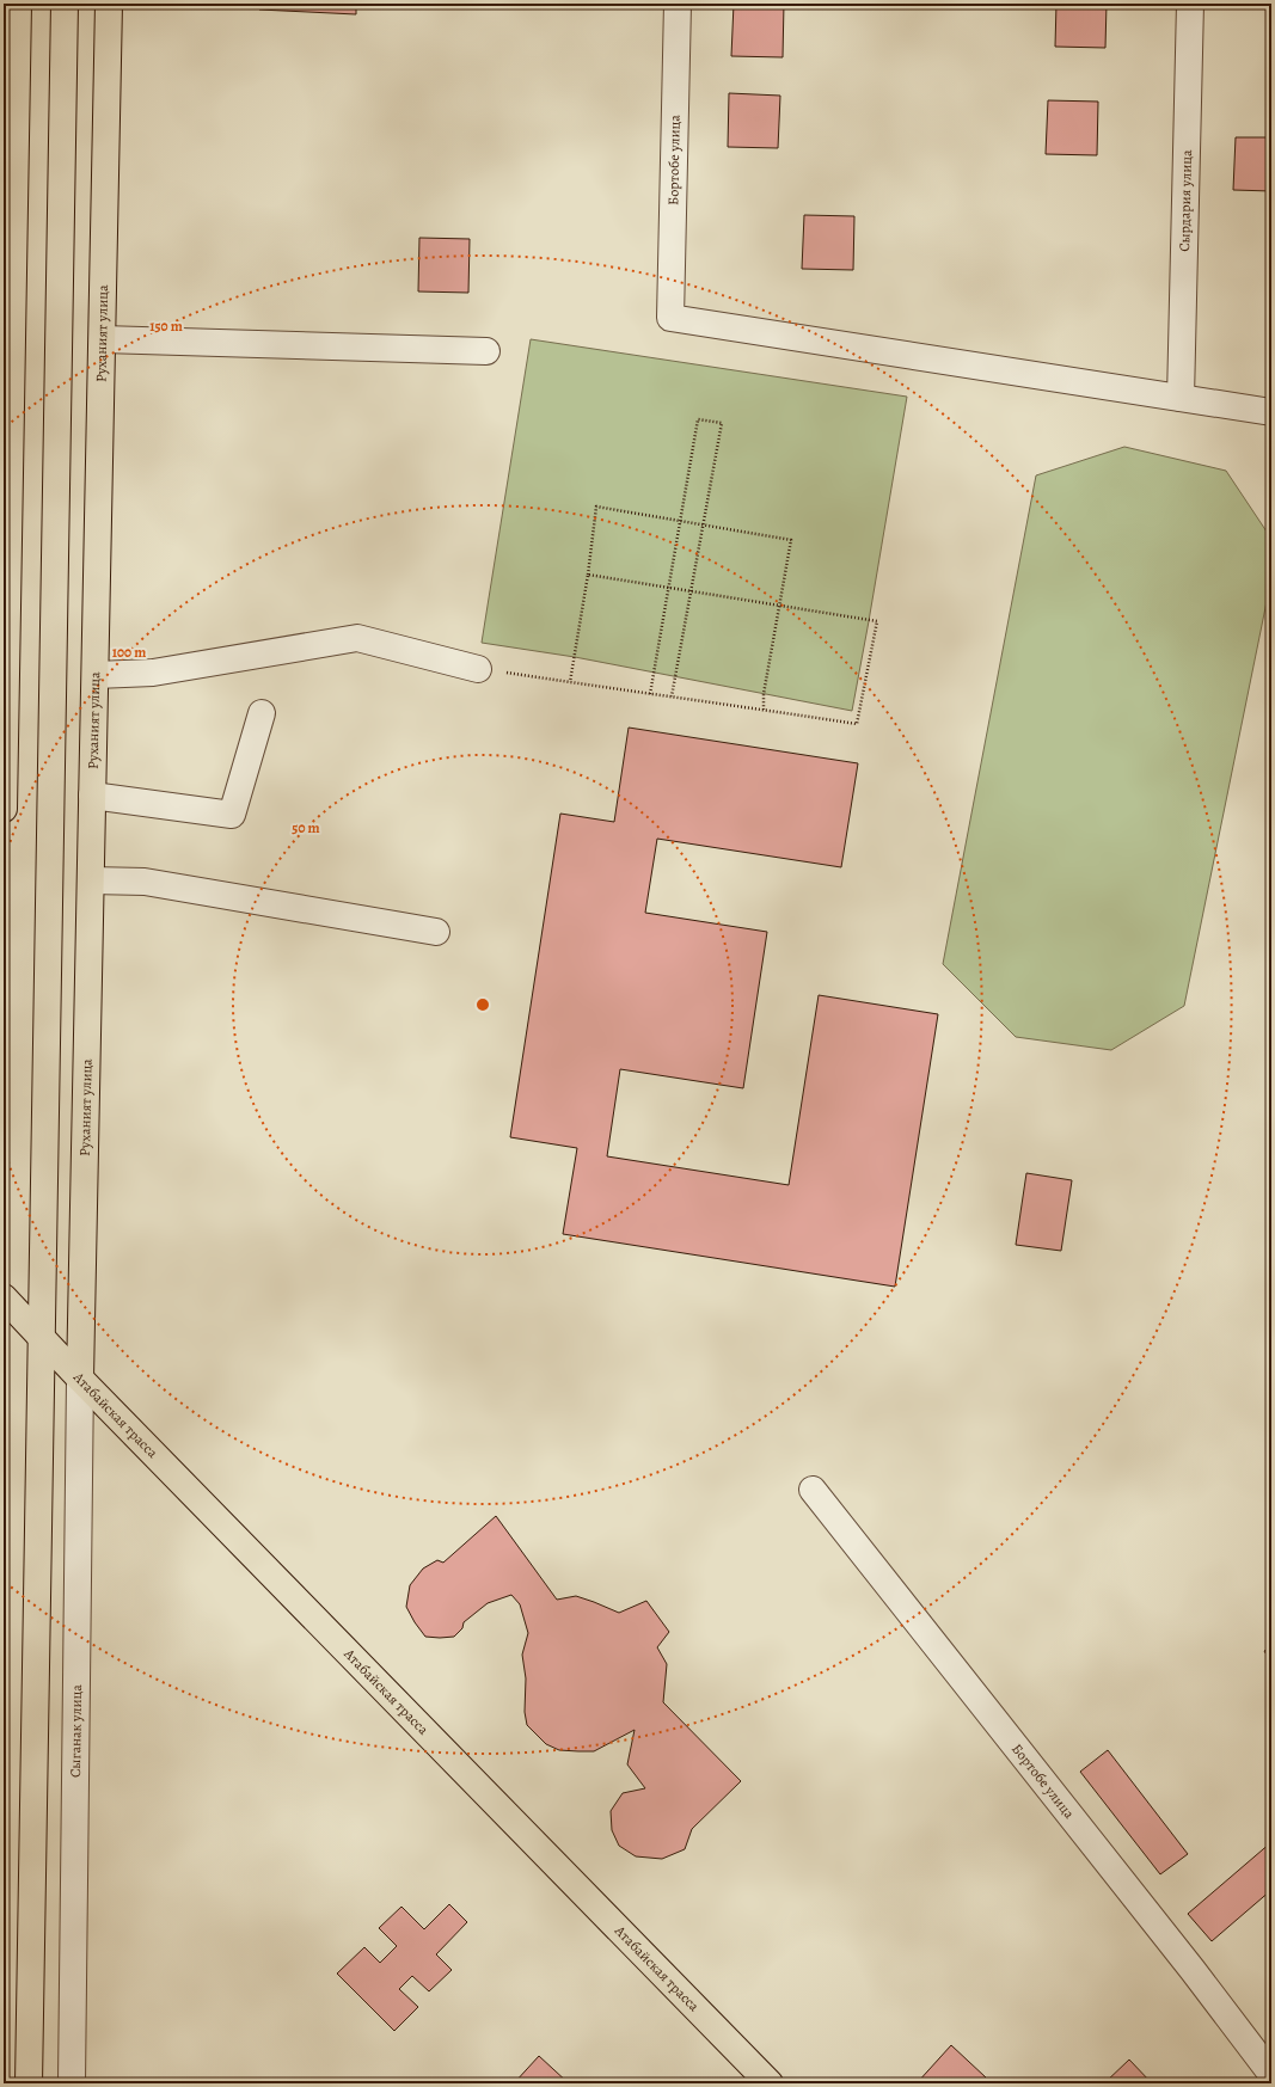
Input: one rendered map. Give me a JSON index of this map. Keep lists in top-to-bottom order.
{
  "streets": {
    "main road": ["Руханият улица", "Атабайская трасса"],
    "street": ["Бортобе улица", "Сырдария улица", "Сыганак улица"]
  },
  "crossings": [
    ["Бортобе улица", "Сырдария улица"],
    ["Руханият улица", "Атабайская трасса"],
    ["Руханият улица", "Сыганак улица"],
    ["Атабайская трасса", "Сыганак улица"]
  ],
  "rings": ["150 m", "100 m", "50 m"]
}
